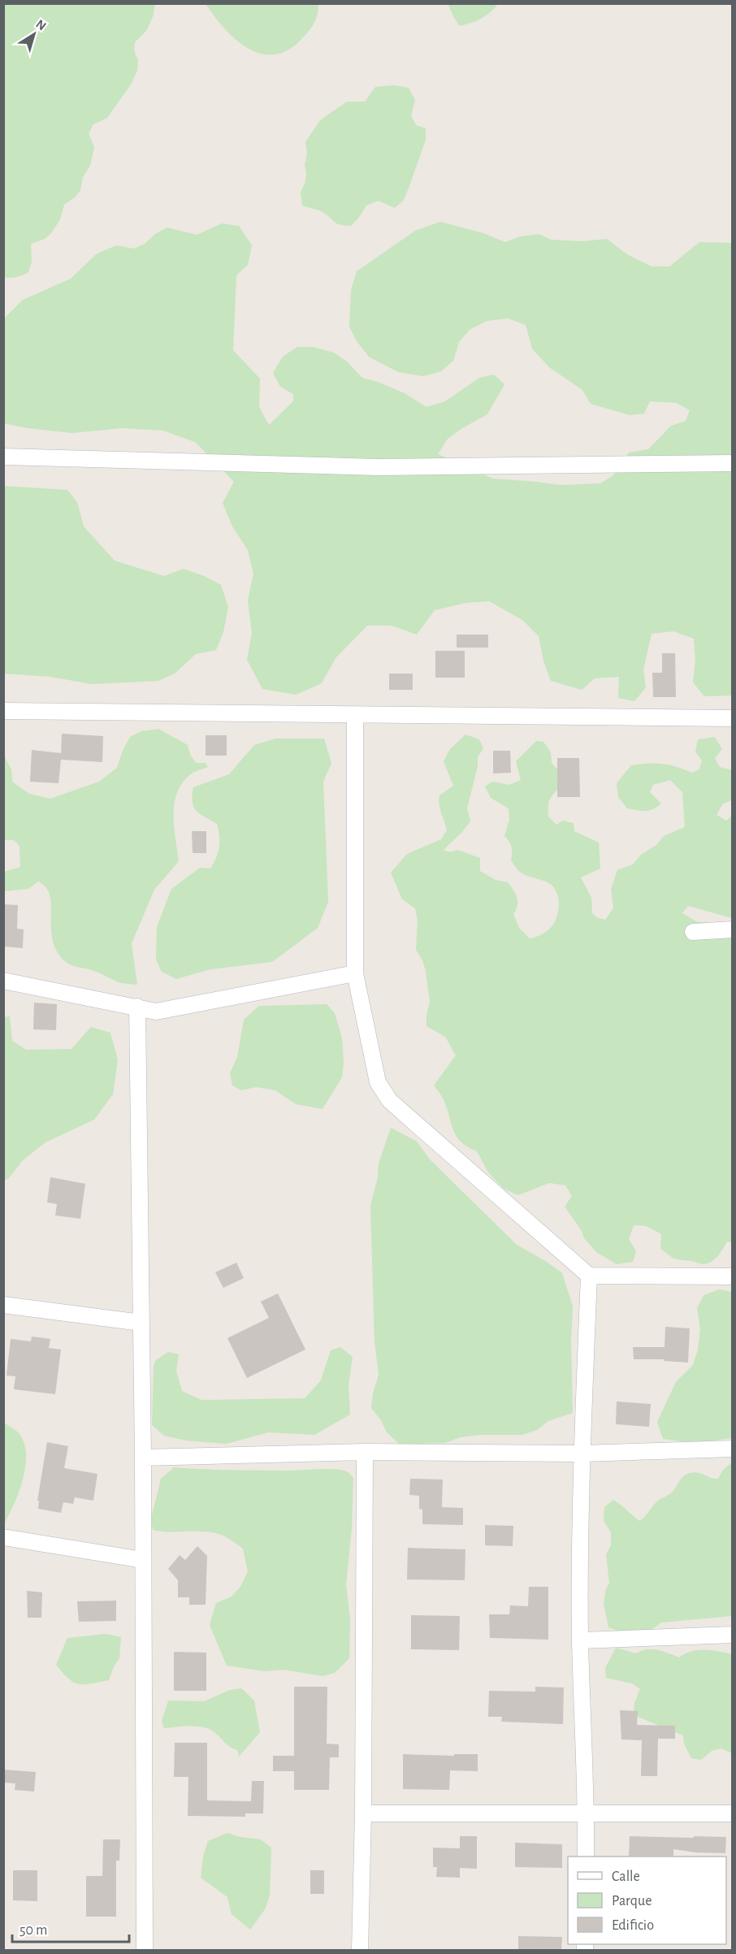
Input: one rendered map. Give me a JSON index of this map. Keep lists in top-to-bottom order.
{
  "legend": ["Calle", "Parque", "Edificio"],
  "scale_bar": "50 m",
  "north": "top right"
}
